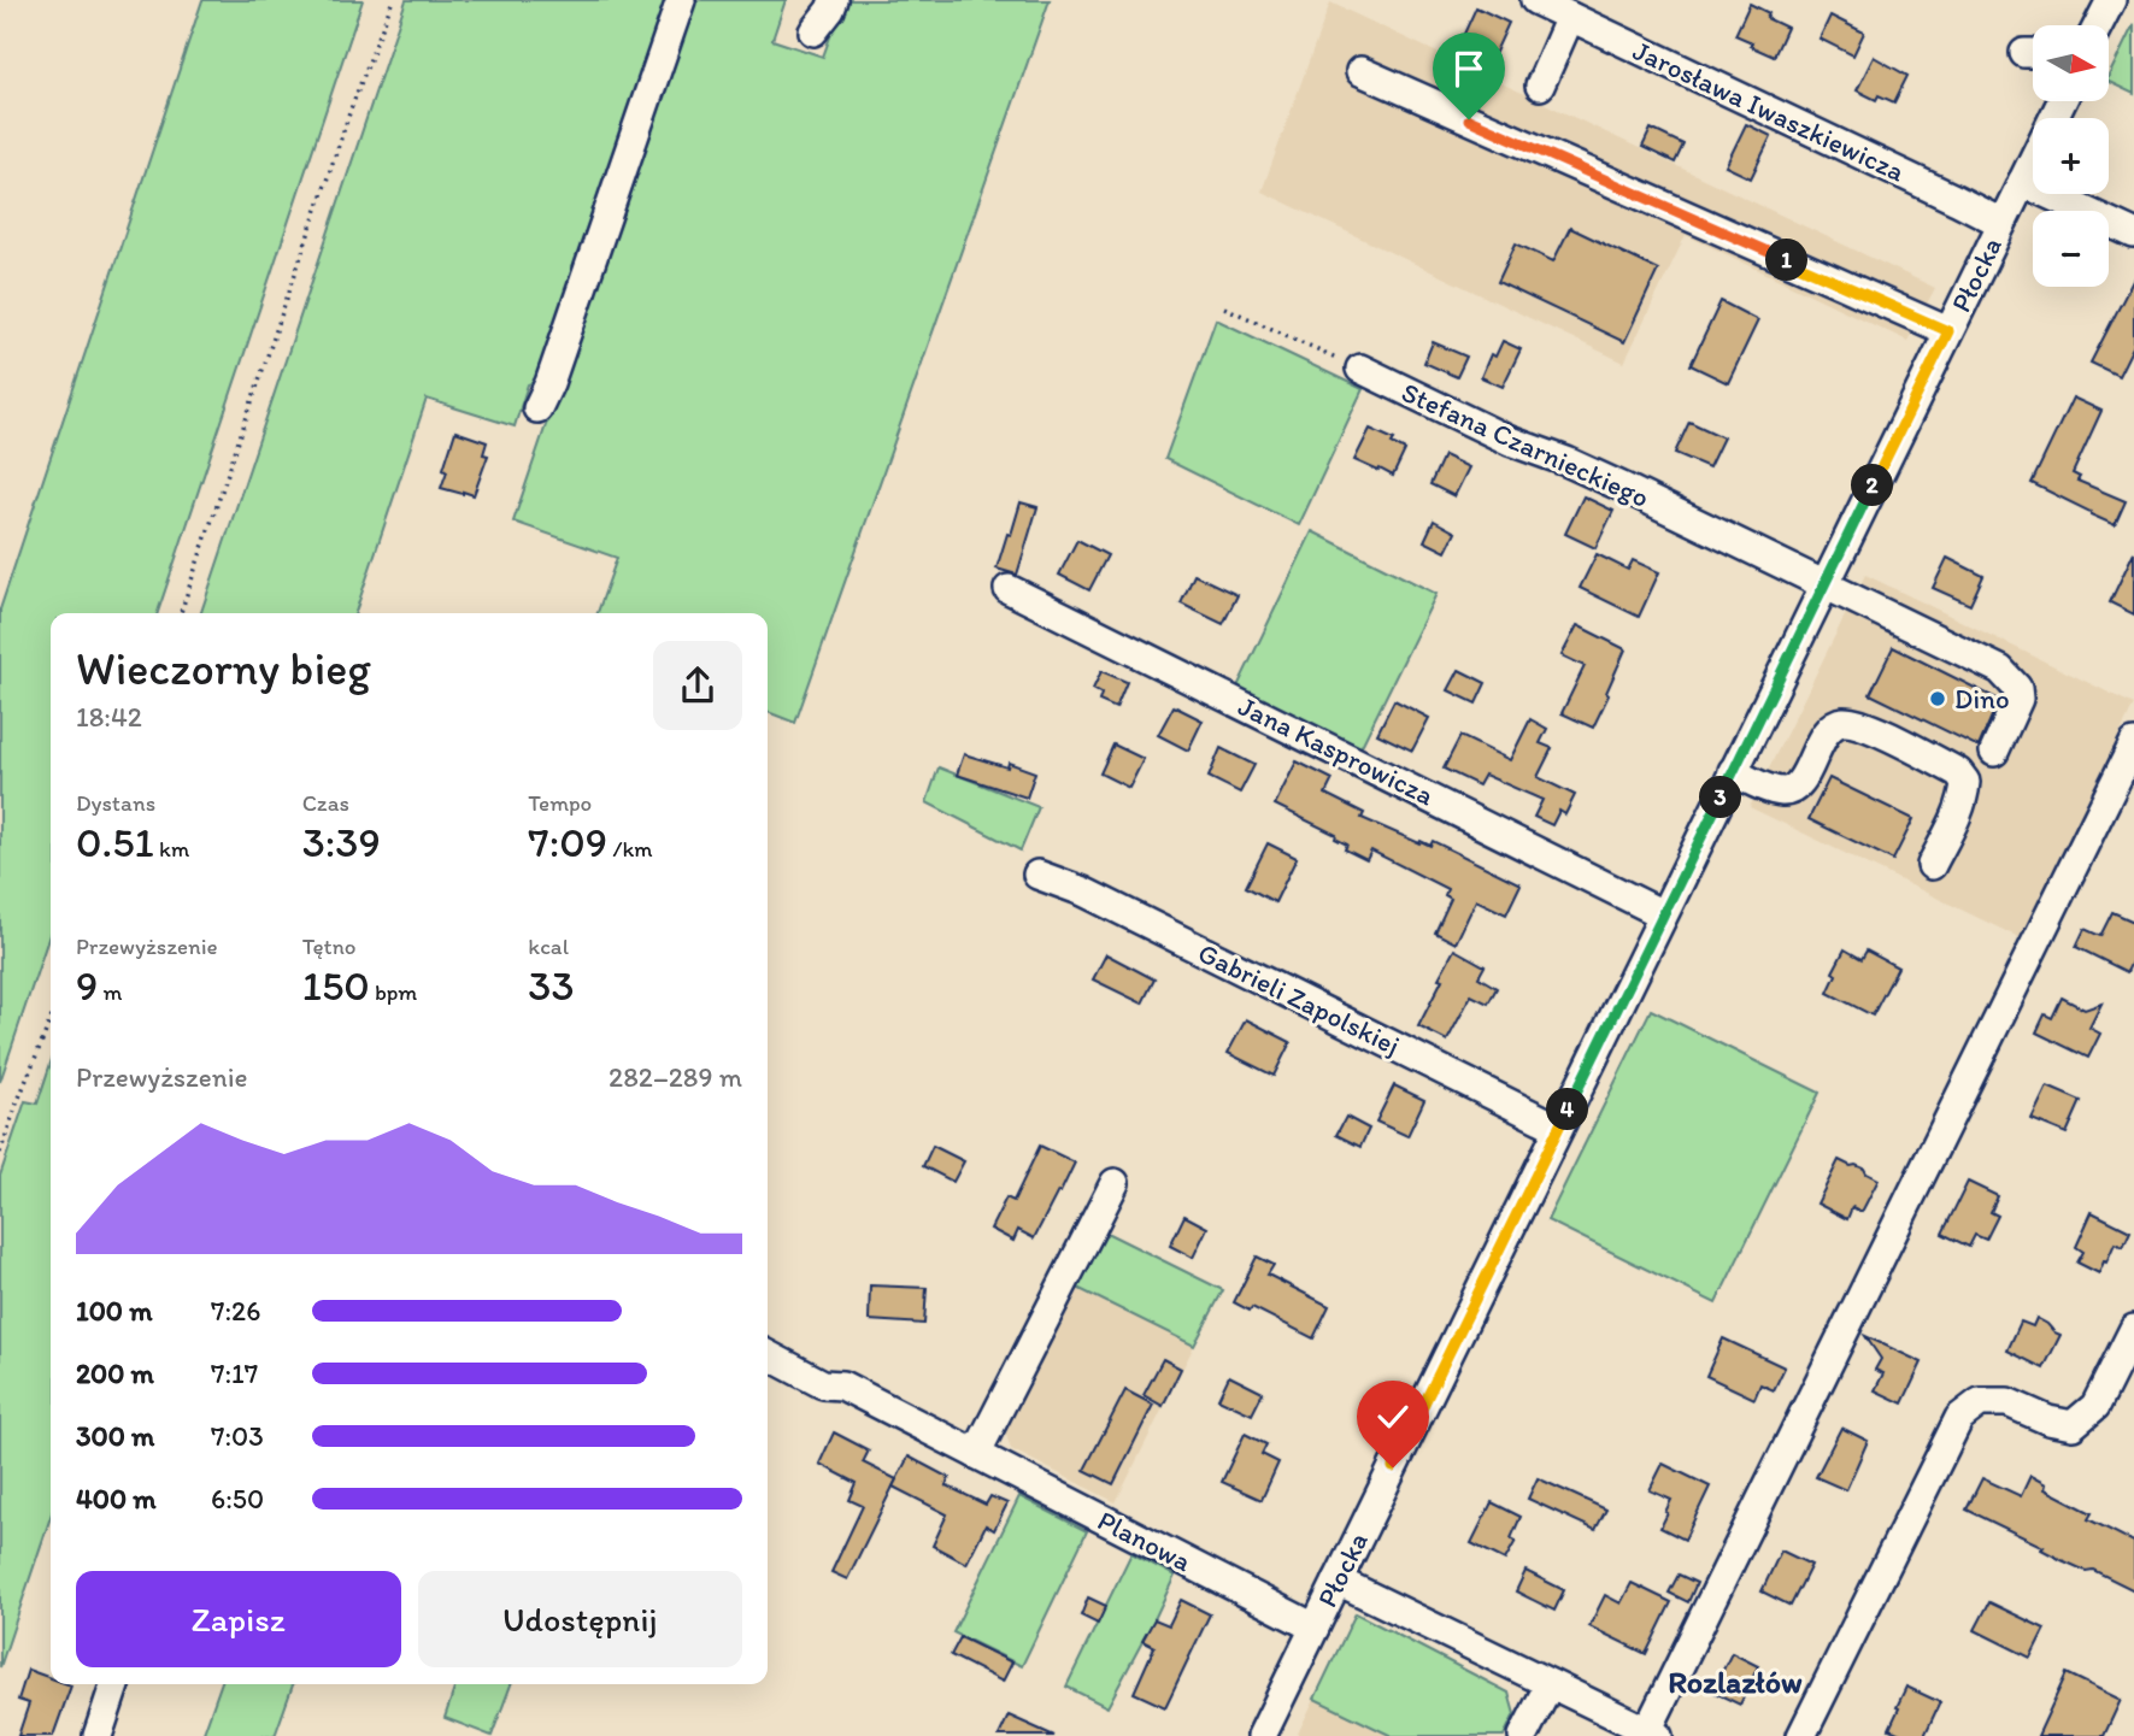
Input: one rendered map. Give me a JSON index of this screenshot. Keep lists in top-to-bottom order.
{
  "streets": {
    "street": [
      "Jarosława Iwaszkiewicza",
      "Płocka",
      "Stefana Czarnieckiego",
      "Jana Kasprowicza",
      "Gabrieli Zapolskiej",
      "Planowa"
    ]
  },
  "crossings": [
    ["Jarosława Iwaszkiewicza", "Płocka"],
    ["Płocka", "Stefana Czarnieckiego"],
    ["Płocka", "Jana Kasprowicza"],
    ["Płocka", "Gabrieli Zapolskiej"],
    ["Płocka", "Planowa"]
  ],
  "districts": ["Rozlazłów"],
  "places": ["Dino"],
  "north": "right",
  "page": {
    "map_buttons": ["+", "−"],
    "pins": [
      "1",
      "2",
      "3",
      "4"
    ],
    "heading": ["Wieczorny bieg", "18:42"],
    "stats": [
      ["Dystans", "0.51 km"],
      ["Czas", "3:39"],
      ["Tempo", "7:09 /km"],
      ["Przewyższenie", "9 m"],
      ["Tętno", "150 bpm"],
      ["kcal", "33"]
    ],
    "chart": ["Przewyższenie", "282–289 m"],
    "list": [
      {
        "name": "100 m",
        "note": "7:26"
      },
      {
        "name": "200 m",
        "note": "7:17"
      },
      {
        "name": "300 m",
        "note": "7:03"
      },
      {
        "name": "400 m",
        "note": "6:50"
      }
    ],
    "buttons": ["Zapisz", "Udostępnij"]
  }
}
